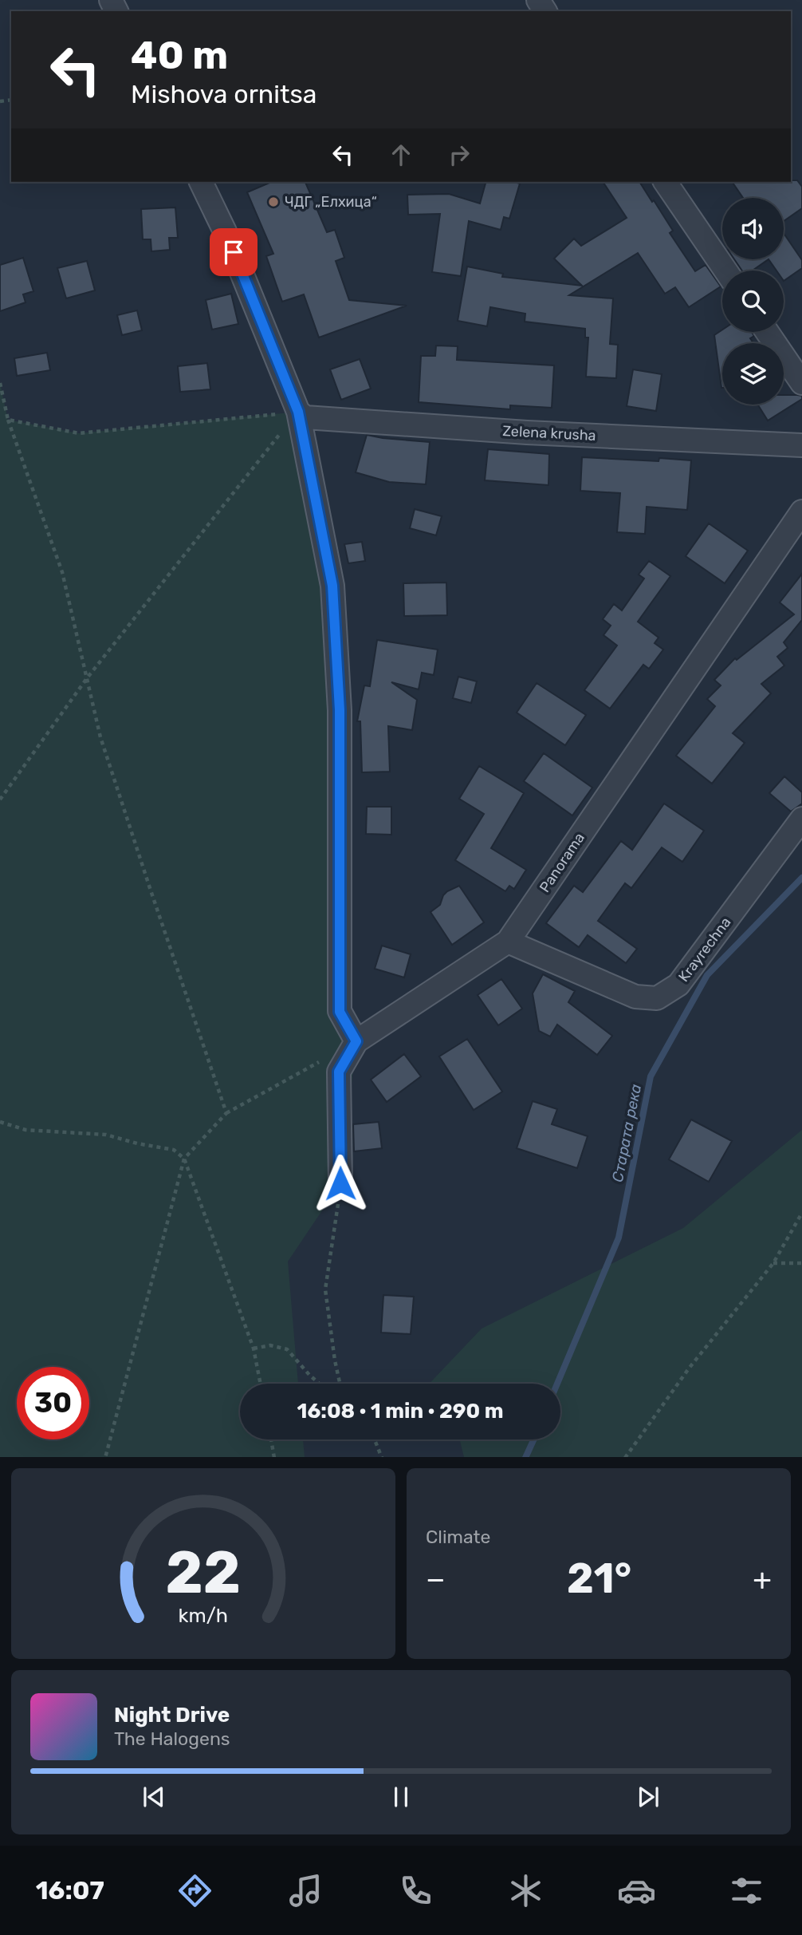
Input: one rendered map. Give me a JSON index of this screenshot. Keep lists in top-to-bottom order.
{
  "streets": {
    "street": ["Zelena krusha", "Panorama", "Krayrechna"]
  },
  "crossings": [
    ["Panorama", "Krayrechna"]
  ],
  "water": ["Старата река"],
  "places": ["ЧДГ „Елхица“"],
  "page": {
    "turn": ["40 m", "Mishova ornitsa"],
    "limit": "30",
    "trip": "16:08 · 1 min · 290 m",
    "tile": "Climate",
    "heat": ["−", "21°", "+"],
    "song": ["Night Drive", "The Halogens"],
    "tabs": "16:07",
    "gauge": ["22", "km/h"]
  }
}
